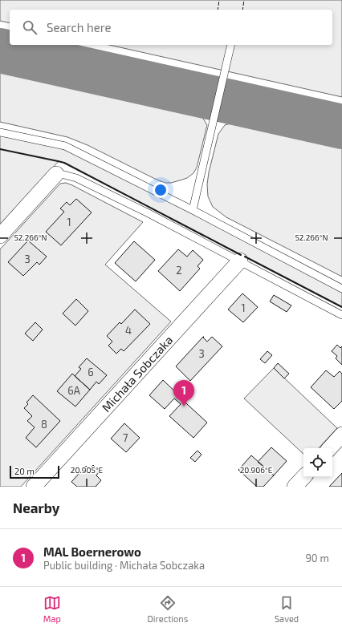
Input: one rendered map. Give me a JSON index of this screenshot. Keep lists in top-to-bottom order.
{
  "streets": {
    "street": ["Michała Sobczaka"]
  },
  "house_numbers": [
    "1",
    "3",
    "2",
    "1",
    "4",
    "3",
    "6",
    "6A",
    "8",
    "7"
  ],
  "scale_bar": "20 m",
  "page": {
    "search": "Search here",
    "pins": "1",
    "scale": "20 m",
    "heading": "Nearby",
    "list": [
      {
        "mark": "1",
        "name": "MAL Boernerowo",
        "note": "Public building · Michała Sobczaka",
        "value": "90 m"
      }
    ],
    "nav": ["Map", "Directions", "Saved"]
  },
  "coordinates": ["52.266°N", "20.905°E", "20.906°E"]
}
